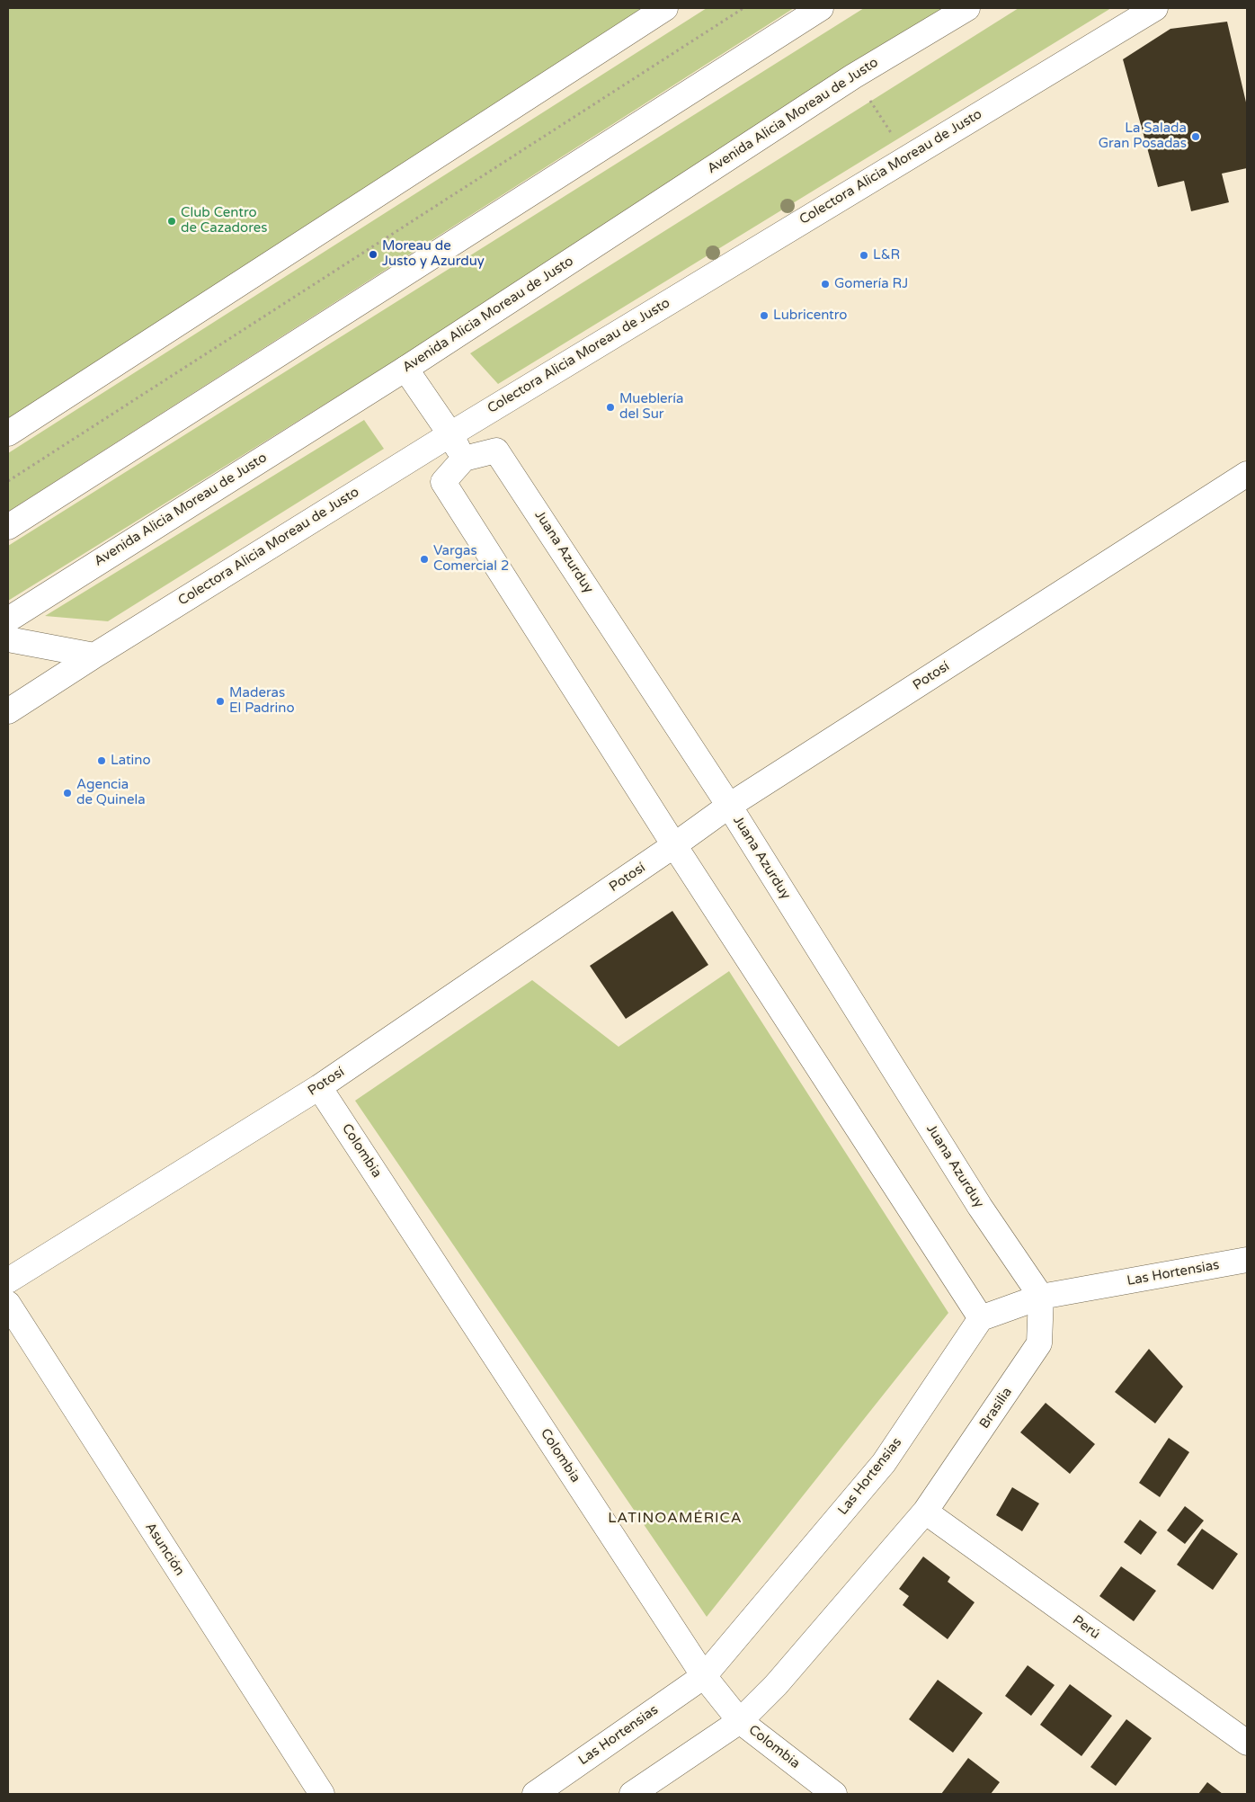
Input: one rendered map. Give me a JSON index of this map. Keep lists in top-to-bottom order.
{
  "streets": {
    "street": [
      "Avenida Alicia Moreau de Justo",
      "Colectora Alicia Moreau de Justo",
      "Juana Azurduy",
      "Potosí",
      "Colombia",
      "Las Hortensias",
      "Brasilia",
      "Asunción",
      "Perú"
    ]
  },
  "crossings": [
    ["Juana Azurduy", "Potosí"],
    ["Juana Azurduy", "Las Hortensias"],
    ["Juana Azurduy", "Brasilia"],
    ["Potosí", "Colombia"],
    ["Colombia", "Las Hortensias"],
    ["Las Hortensias", "Brasilia"],
    ["Brasilia", "Perú"]
  ],
  "districts": ["LATINOAMÉRICA"],
  "places": [
    "La Salada Gran Posadas",
    "Club Centro de Cazadores",
    "Moreau de Justo y Azurduy",
    "L&R",
    "Gomería RJ",
    "Lubricentro",
    "Mueblería del Sur",
    "Vargas Comercial 2",
    "Maderas El Padrino",
    "Latino",
    "Agencia de Quinela"
  ]
}
